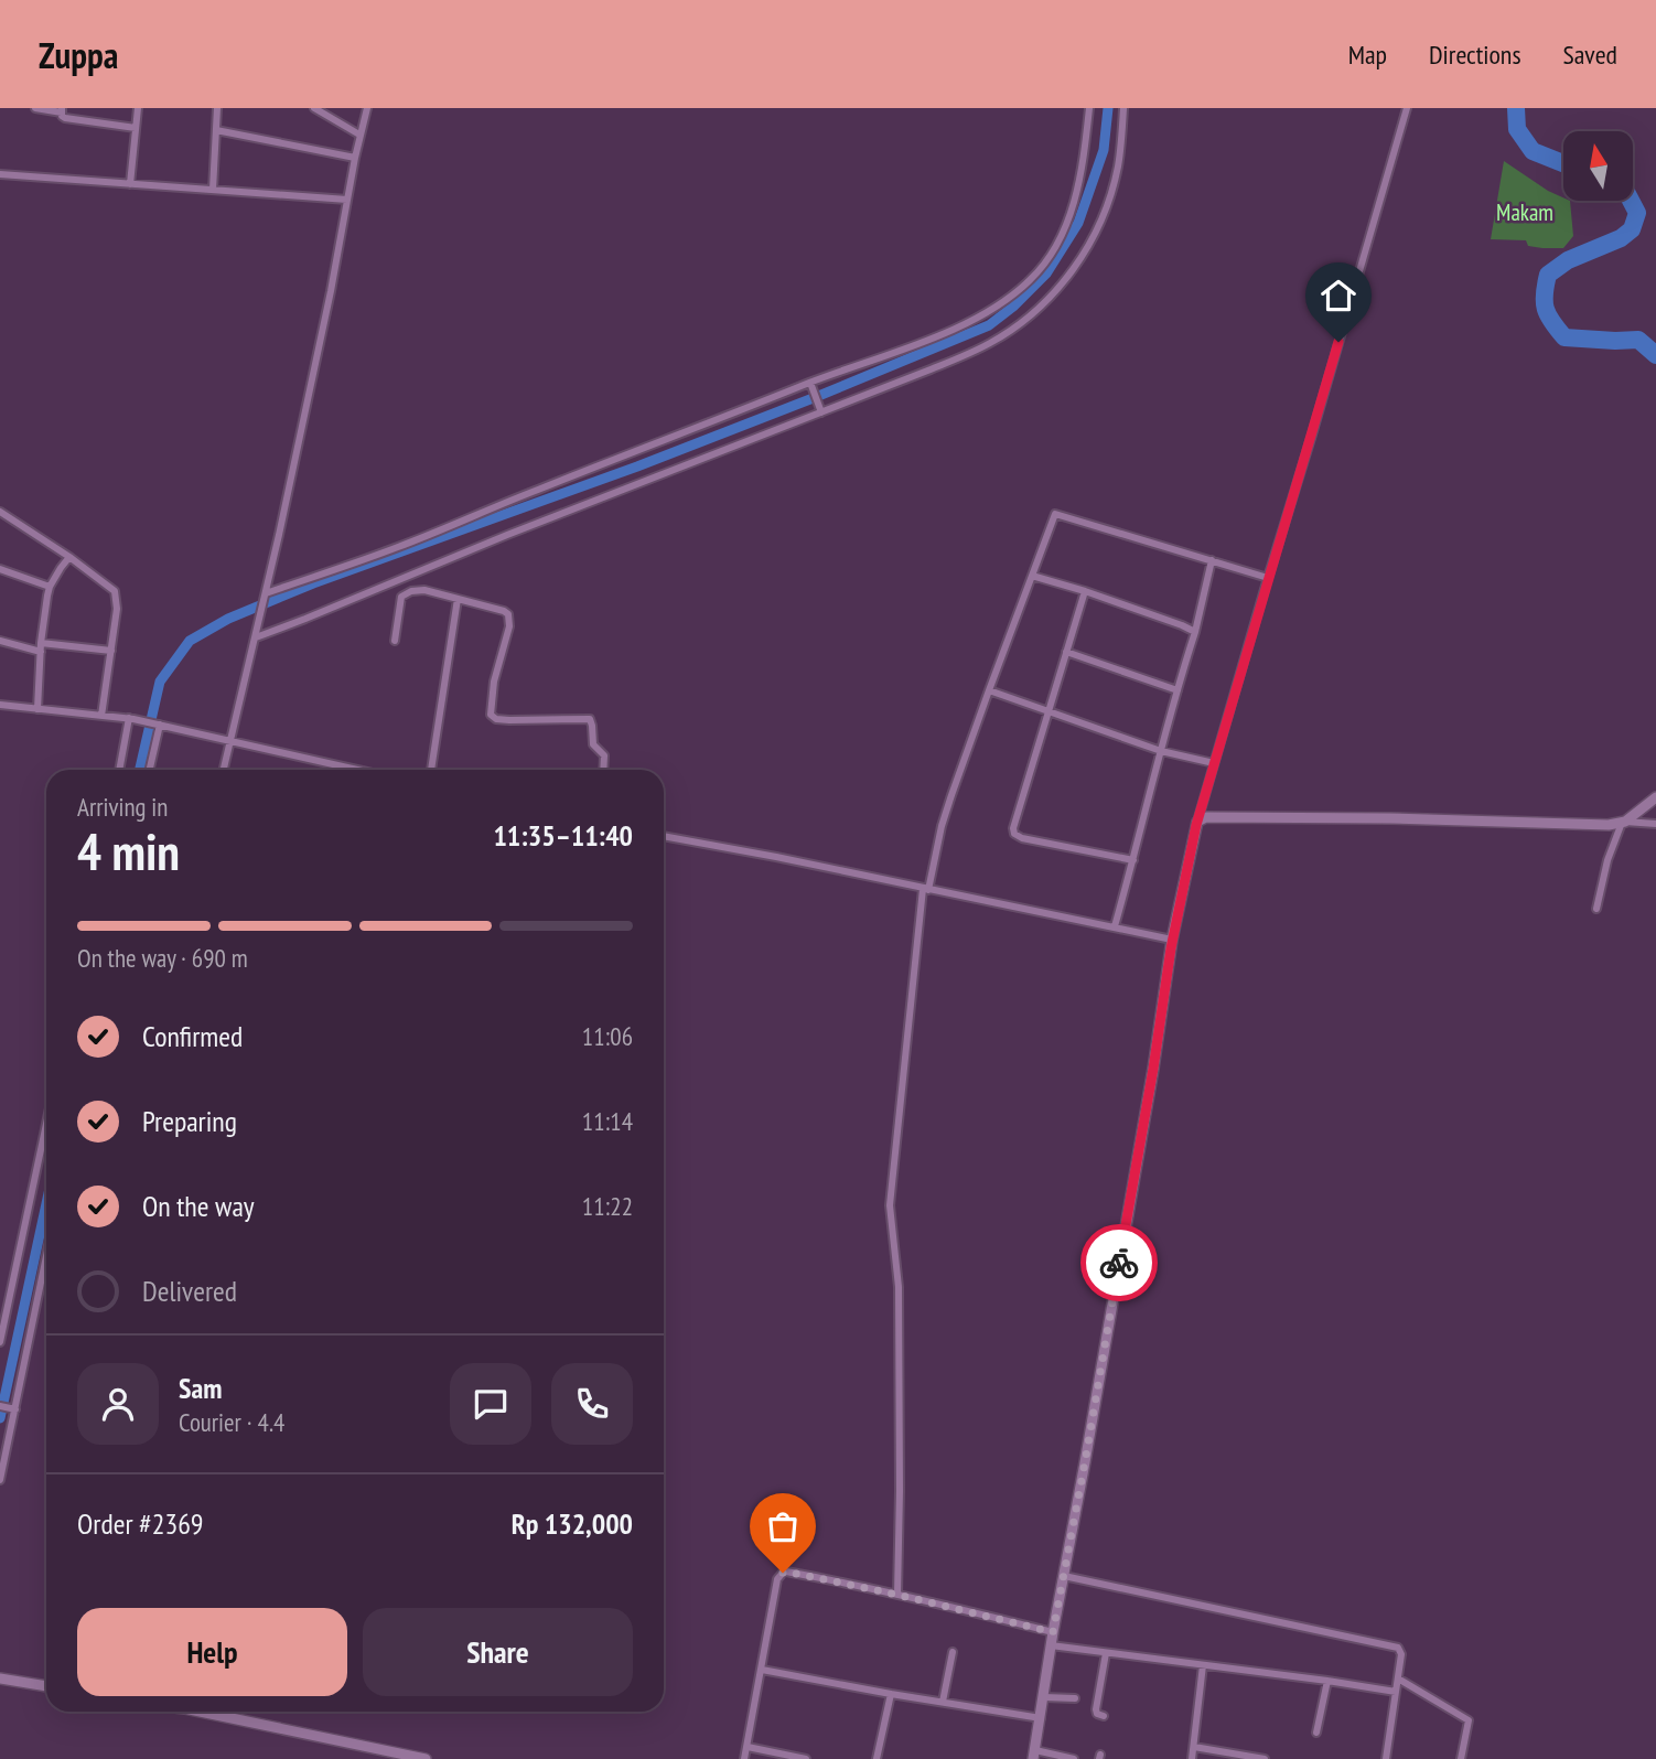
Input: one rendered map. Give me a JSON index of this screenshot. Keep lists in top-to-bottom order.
{
  "parks": ["Makam"],
  "north": "top",
  "page": {
    "header": "Zuppa",
    "nav": ["Map", "Directions", "Saved"],
    "heading": ["4 min", "Arriving in", "11:35–11:40"],
    "panel": [
      "Sam",
      "Courier · 4.4",
      "Order #2369",
      "Rp 132,000"
    ],
    "bar": "On the way · 690 m",
    "list": [
      ["Confirmed", "11:06"],
      ["Preparing", "11:14"],
      ["On the way", "11:22"],
      "Delivered"
    ],
    "buttons": ["Help", "Share"]
  }
}
